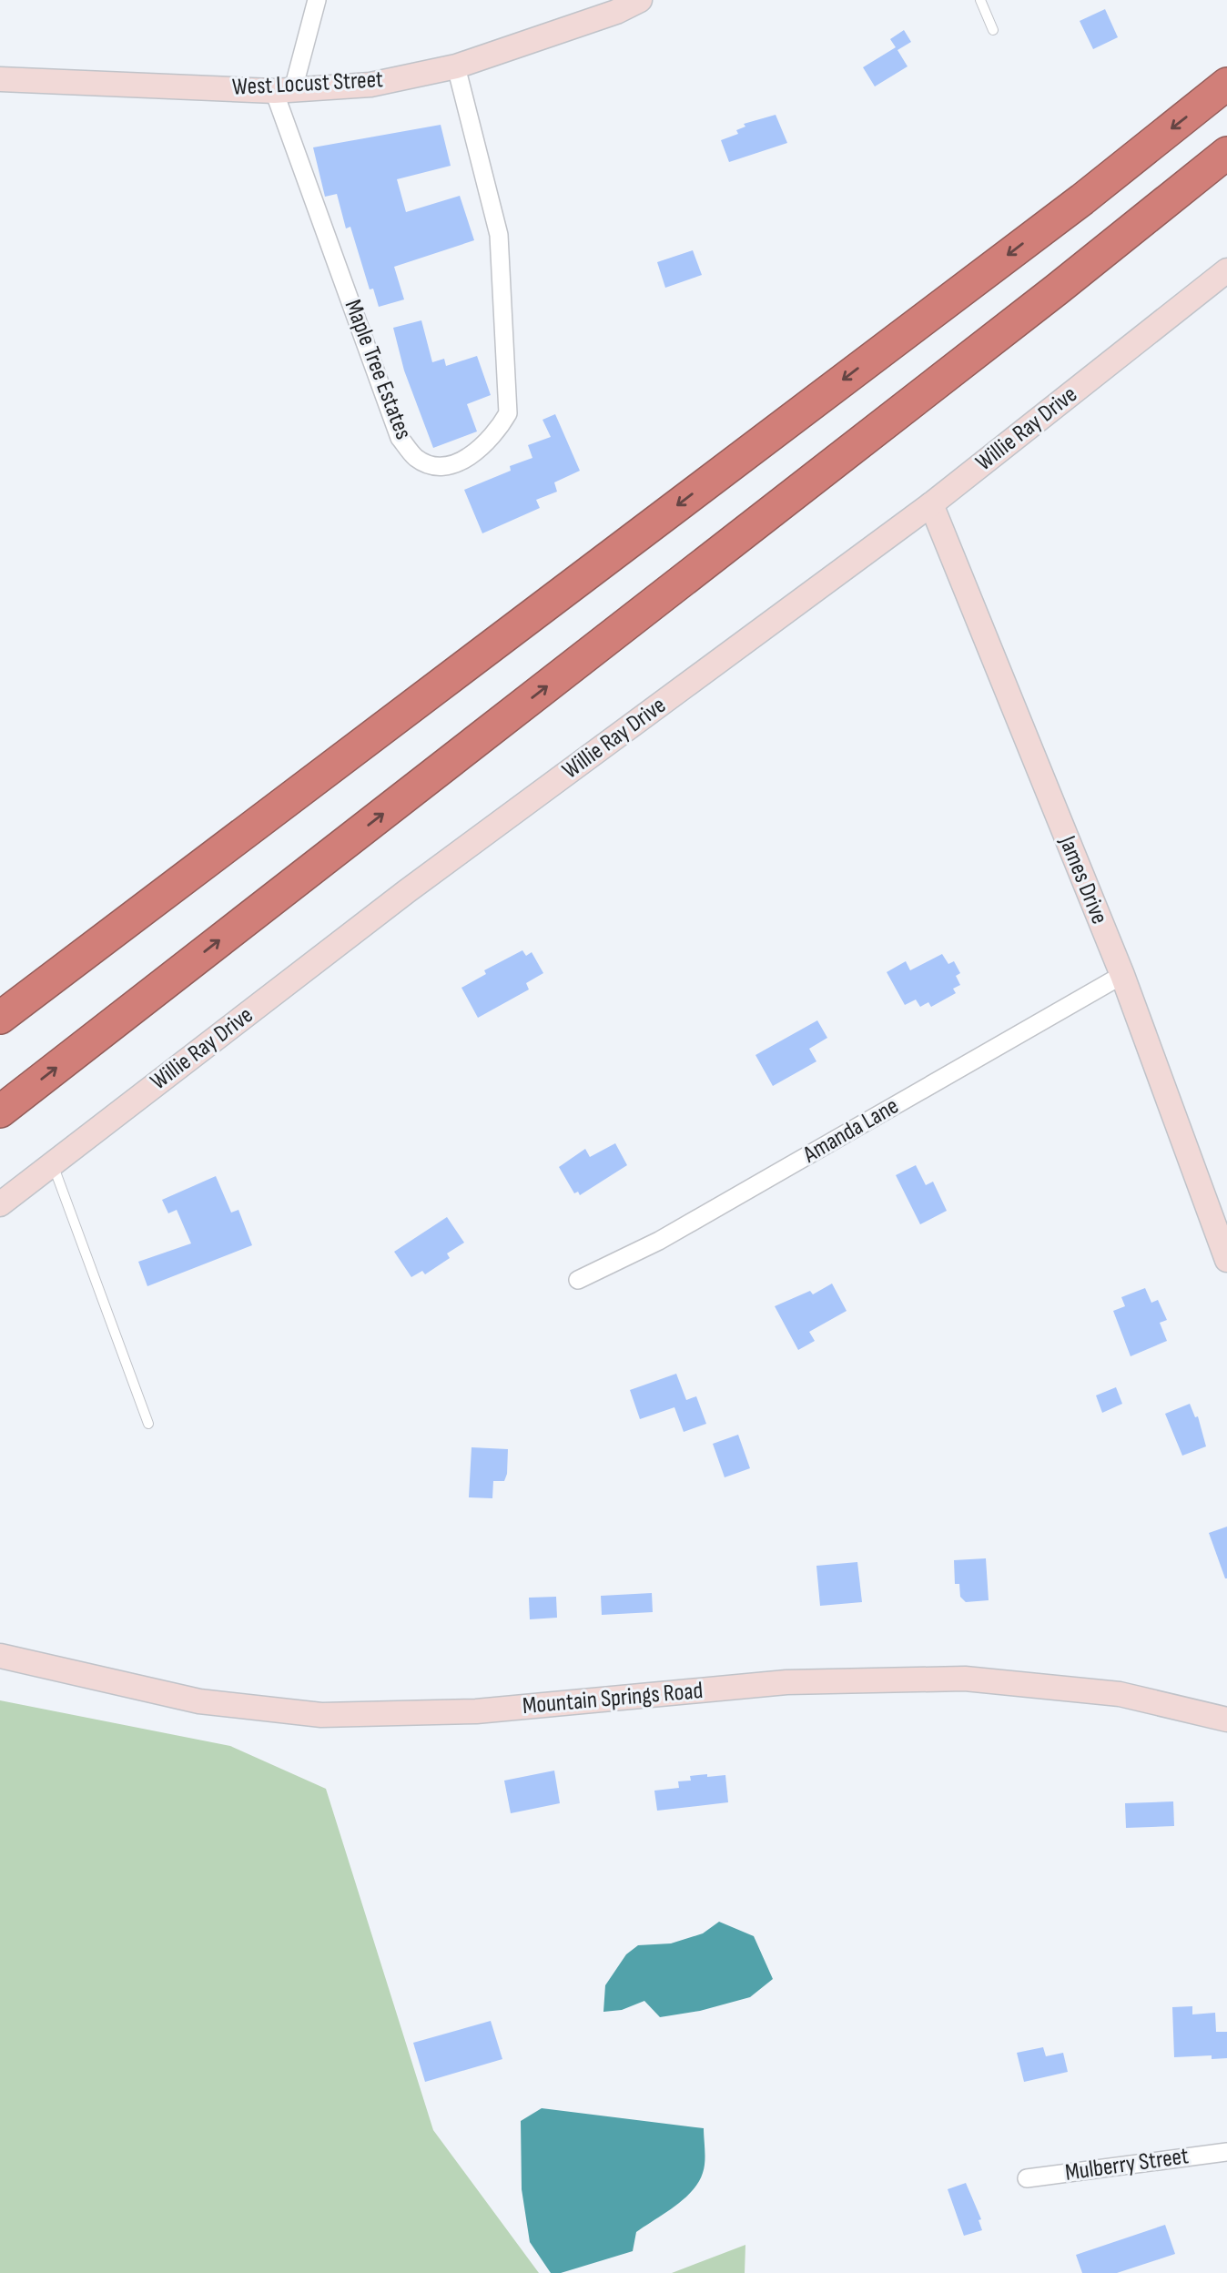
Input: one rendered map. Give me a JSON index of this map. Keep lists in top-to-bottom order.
{
  "streets": {
    "street": [
      "West Locust Street",
      "Maple Tree Estates",
      "Willie Ray Drive",
      "James Drive",
      "Amanda Lane",
      "Mountain Springs Road",
      "Mulberry Street"
    ]
  },
  "crossings": [
    ["West Locust Street", "Maple Tree Estates"],
    ["Willie Ray Drive", "James Drive"],
    ["James Drive", "Amanda Lane"]
  ]
}
